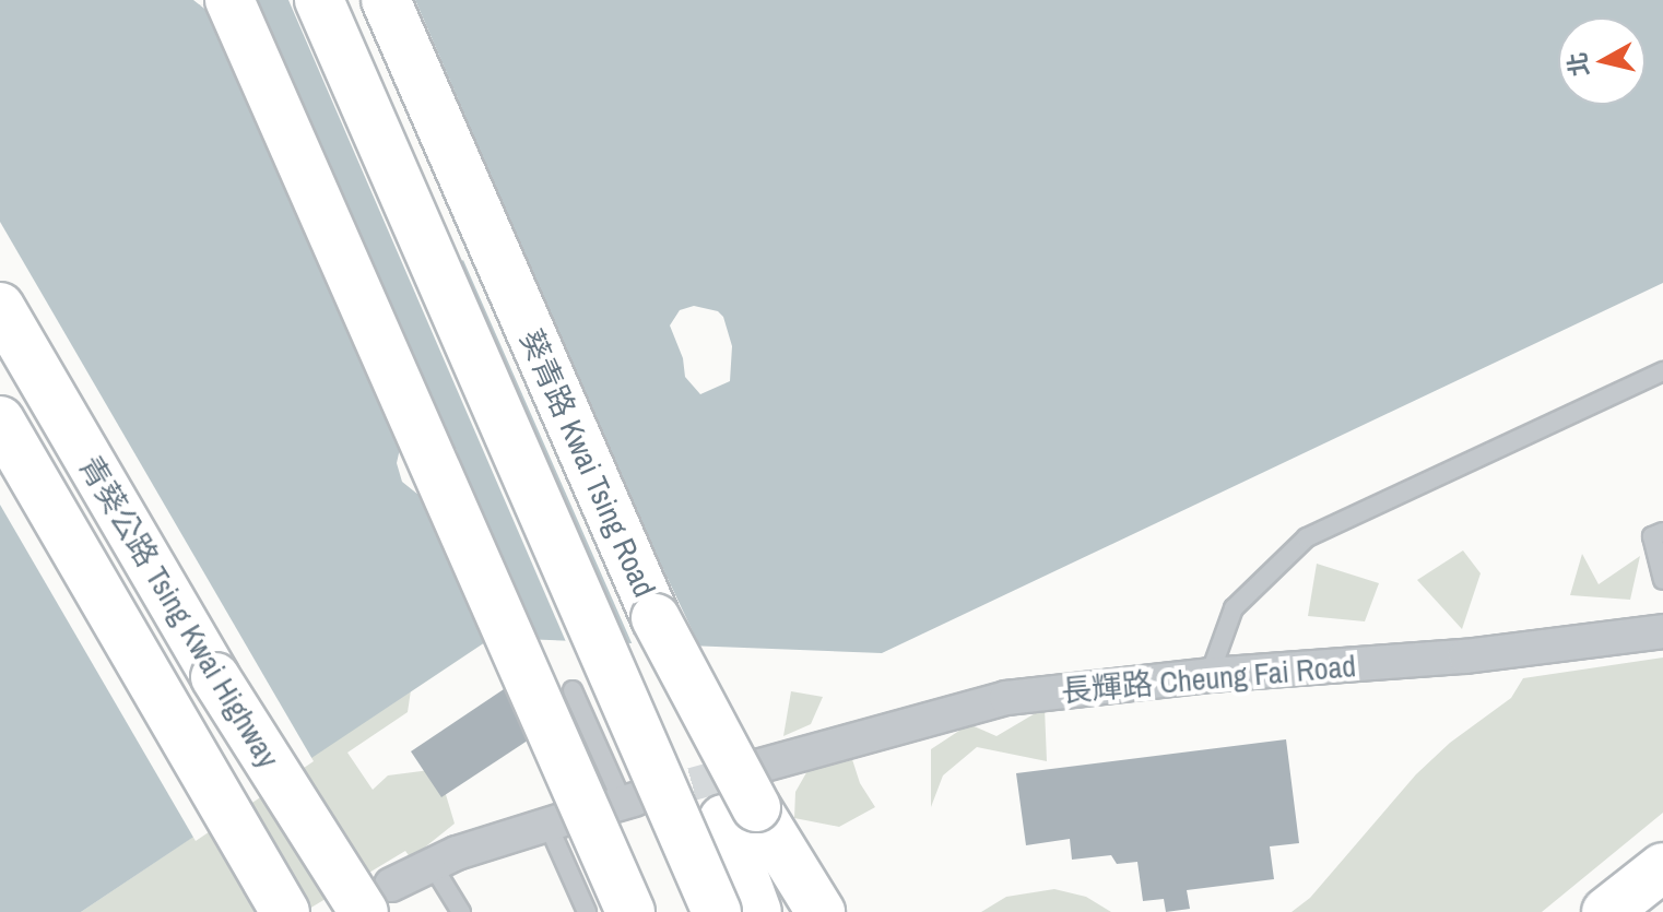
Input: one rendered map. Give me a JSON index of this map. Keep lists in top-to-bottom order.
{
  "streets": {
    "main road": ["葵青路 Kwai Tsing Road", "青葵公路 Tsing Kwai Highway"],
    "street": ["長輝路 Cheung Fai Road"]
  },
  "north": "left"
}
